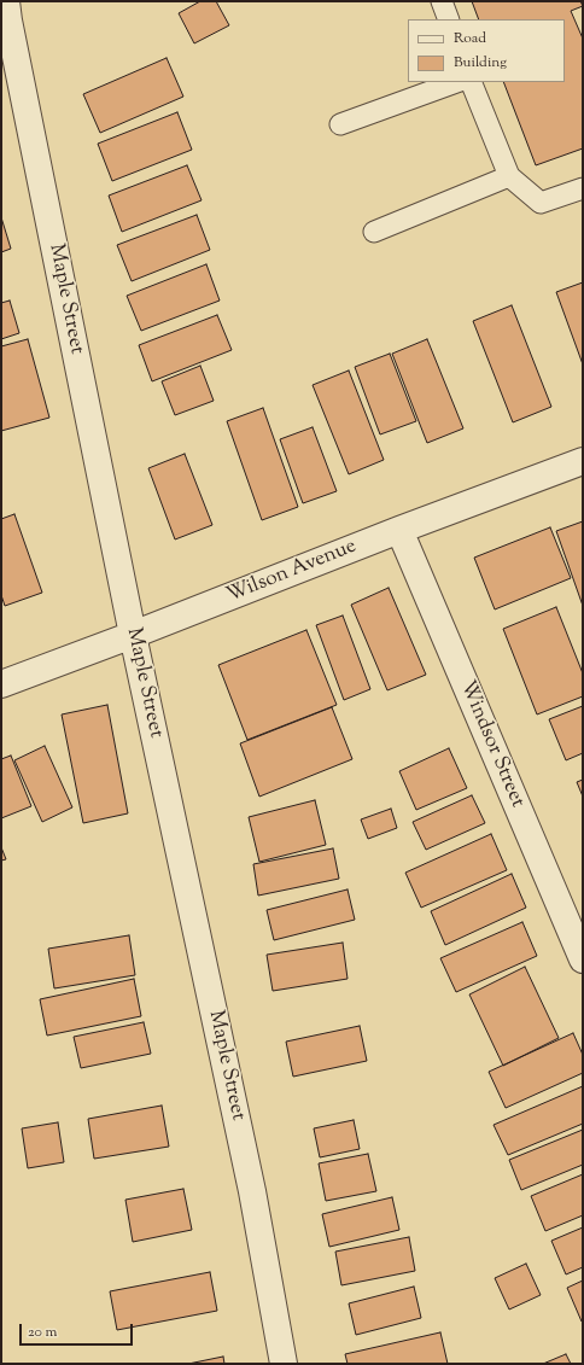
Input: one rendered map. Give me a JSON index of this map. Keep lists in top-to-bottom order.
{
  "streets": {
    "street": ["Maple Street", "Wilson Avenue", "Windsor Street"]
  },
  "crossings": [
    ["Maple Street", "Wilson Avenue"],
    ["Wilson Avenue", "Windsor Street"]
  ],
  "legend": ["Road", "Building"],
  "scale_bar": "20 m"
}
